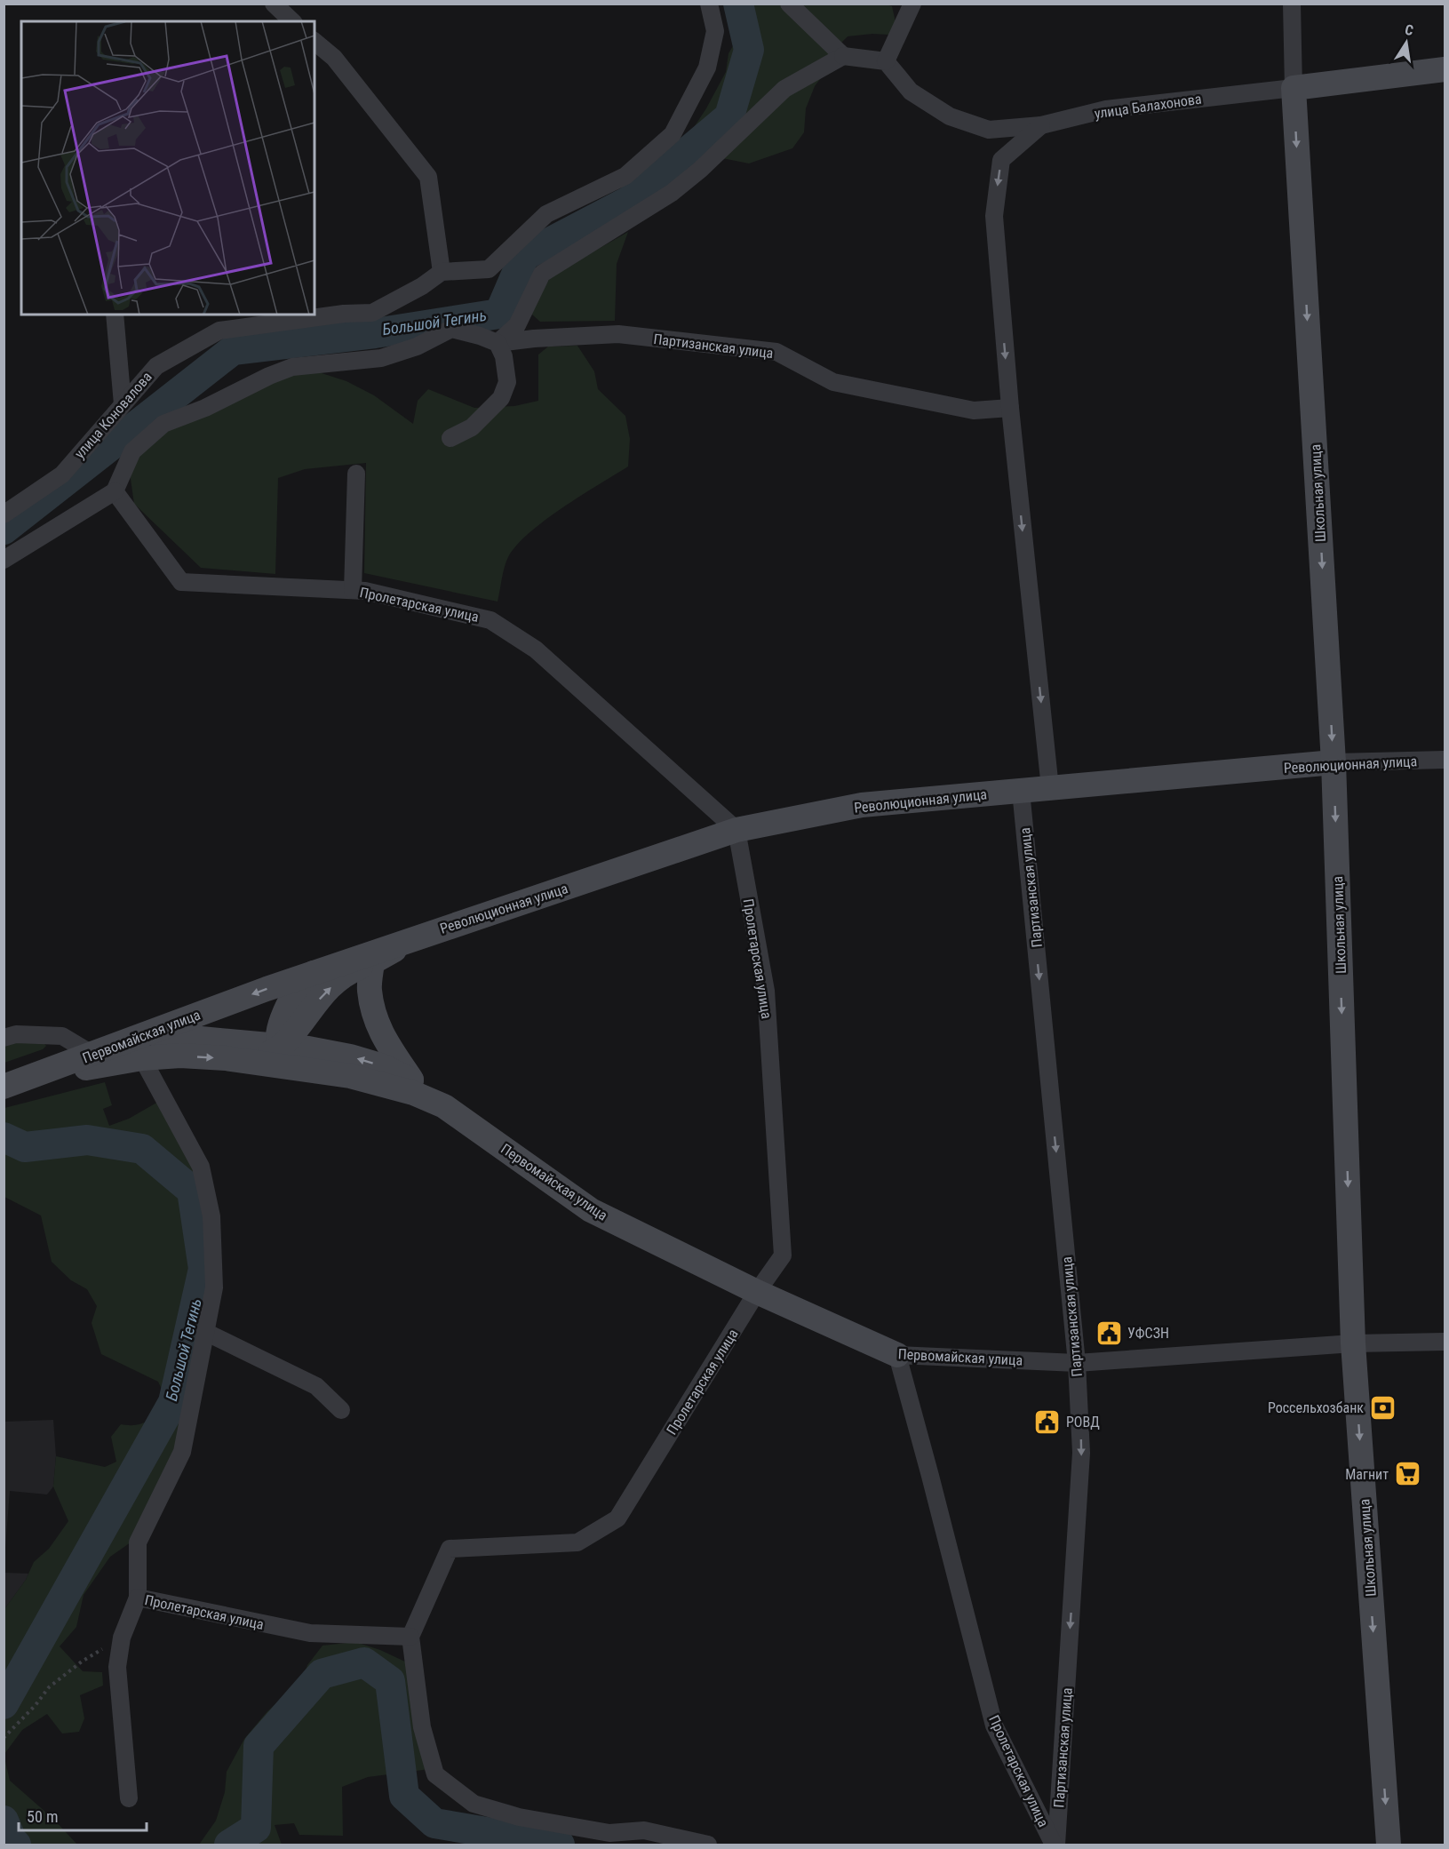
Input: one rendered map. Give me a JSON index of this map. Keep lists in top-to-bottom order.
{
  "streets": {
    "street": [
      "улица Балахонова",
      "Партизанская улица",
      "улица Коновалова",
      "Школьная улица",
      "Пролетарская улица",
      "Революционная улица",
      "Первомайская улица"
    ]
  },
  "crossings": [
    ["улица Балахонова", "Школьная улица"],
    ["Партизанская улица", "Пролетарская улица"],
    ["Партизанская улица", "Революционная улица"],
    ["Партизанская улица", "Первомайская улица"],
    ["Школьная улица", "Революционная улица"],
    ["Школьная улица", "Первомайская улица"],
    ["Пролетарская улица", "Революционная улица"],
    ["Пролетарская улица", "Первомайская улица"],
    ["Революционная улица", "Первомайская улица"]
  ],
  "one_way": ["Партизанская улица", "Школьная улица"],
  "water": ["Большой Тегинь"],
  "places": {
    "public building": ["УФСЗН", "РОВД"],
    "bank": ["Россельхозбанк"],
    "supermarket": ["Магнит"]
  },
  "scale_bar": "50 m",
  "north": "top"
}
